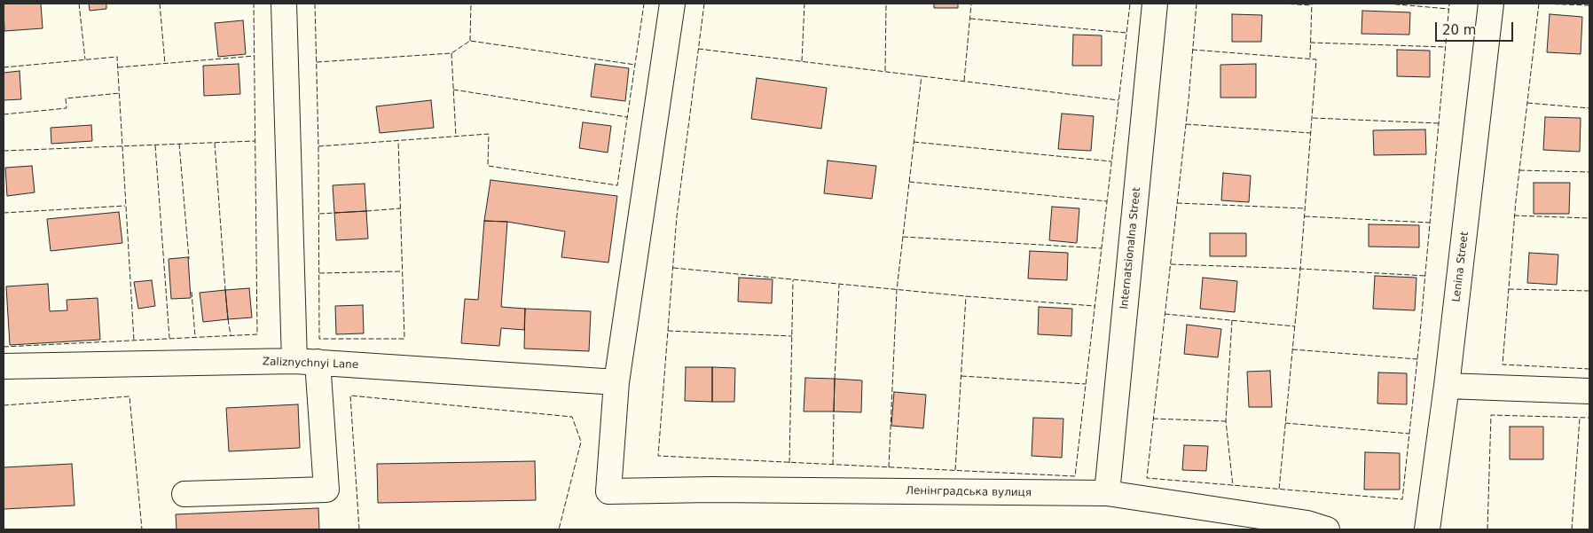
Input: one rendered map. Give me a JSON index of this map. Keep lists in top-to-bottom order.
{
  "streets": {
    "street": [
      "Internatsionalna Street",
      "Lenina Street",
      "Zaliznychnyi Lane",
      "Ленінградська вулиця"
    ]
  },
  "crossings": [
    ["Internatsionalna Street", "Ленінградська вулиця"],
    ["Zaliznychnyi Lane", "Ленінградська вулиця"]
  ],
  "scale_bar": "20 m"
}
